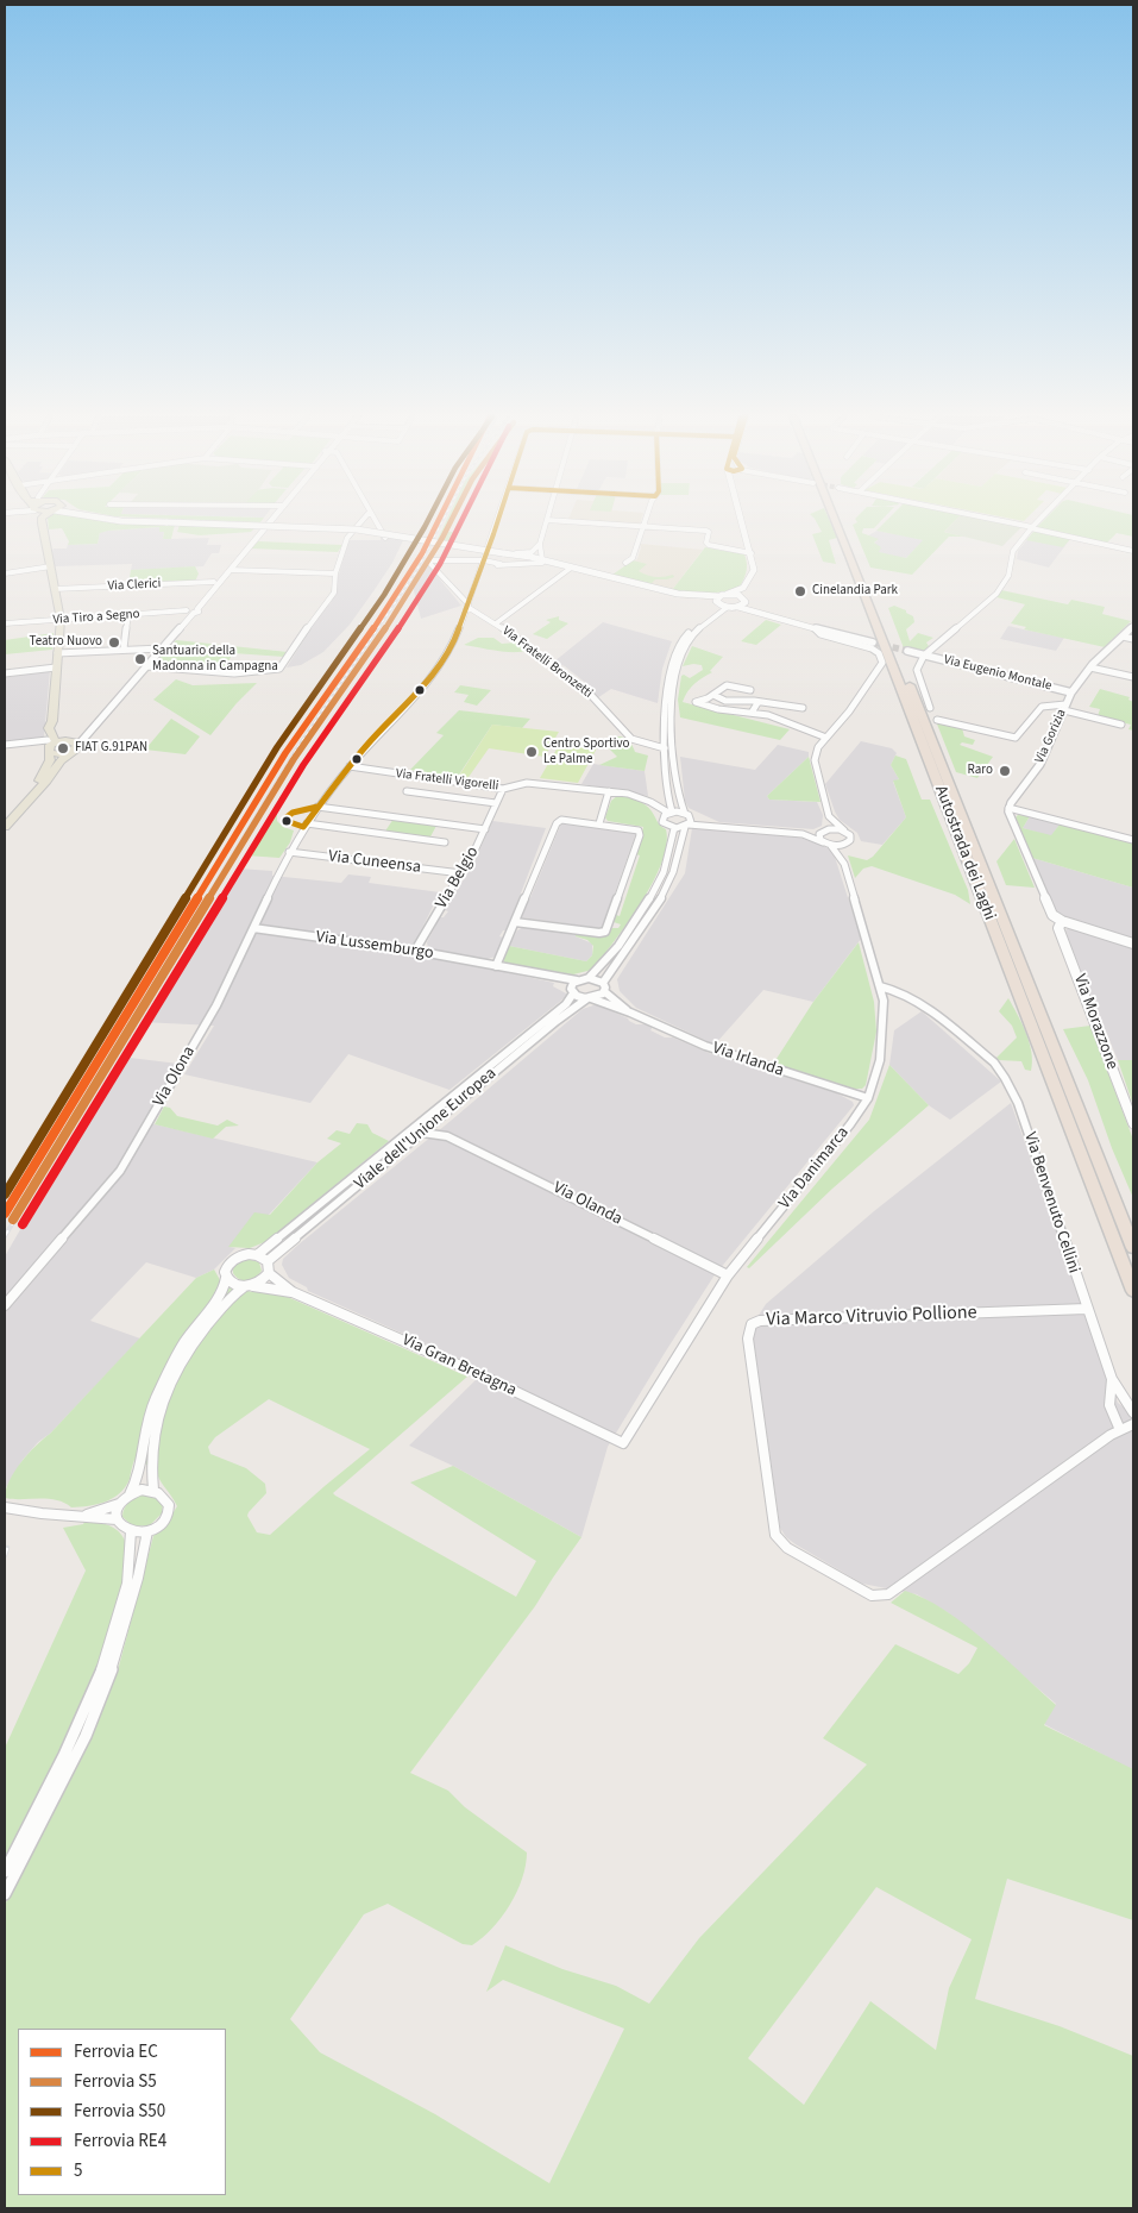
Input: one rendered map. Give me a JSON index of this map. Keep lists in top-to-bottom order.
{
  "streets": {
    "highway": ["Autostrada dei Laghi"],
    "street": [
      "Via Clerici",
      "Via Tiro a Segno",
      "Via Fratelli Bronzetti",
      "Via Eugenio Montale",
      "Via Gorizia",
      "Via Fratelli Vigorelli",
      "Via Cuneensa",
      "Via Belgio",
      "Via Lussemburgo",
      "Via Morazzone",
      "Via Irlanda",
      "Via Olona",
      "Viale dell'Unione Europea",
      "Via Danimarca",
      "Via Benvenuto Cellini",
      "Via Olanda",
      "Via Marco Vitruvio Pollione",
      "Via Gran Bretagna"
    ]
  },
  "crossings": [
    ["Via Fratelli Bronzetti", "Via Olona"],
    ["Via Eugenio Montale", "Via Gorizia"],
    ["Via Fratelli Vigorelli", "Via Belgio"],
    ["Via Fratelli Vigorelli", "Via Olona"],
    ["Via Cuneensa", "Via Belgio"],
    ["Via Cuneensa", "Via Olona"],
    ["Via Belgio", "Via Lussemburgo"],
    ["Via Lussemburgo", "Via Olona"],
    ["Via Lussemburgo", "Viale dell'Unione Europea"],
    ["Via Irlanda", "Viale dell'Unione Europea"],
    ["Via Irlanda", "Via Danimarca"],
    ["Viale dell'Unione Europea", "Via Olanda"],
    ["Viale dell'Unione Europea", "Via Gran Bretagna"],
    ["Via Danimarca", "Via Benvenuto Cellini"],
    ["Via Danimarca", "Via Olanda"],
    ["Via Danimarca", "Via Gran Bretagna"],
    ["Via Benvenuto Cellini", "Via Marco Vitruvio Pollione"]
  ],
  "places": [
    "Cinelandia Park",
    "Teatro Nuovo",
    "Santuario della Madonna in Campagna",
    "FIAT G.91PAN",
    "Centro Sportivo Le Palme",
    "Raro"
  ],
  "lines": [
    "rail line EC",
    "rail line S5",
    "rail line S50",
    "rail line RE4",
    "transit line 5"
  ],
  "legend": [
    "Ferrovia EC",
    "Ferrovia S5",
    "Ferrovia S50",
    "Ferrovia RE4",
    "5"
  ]
}
